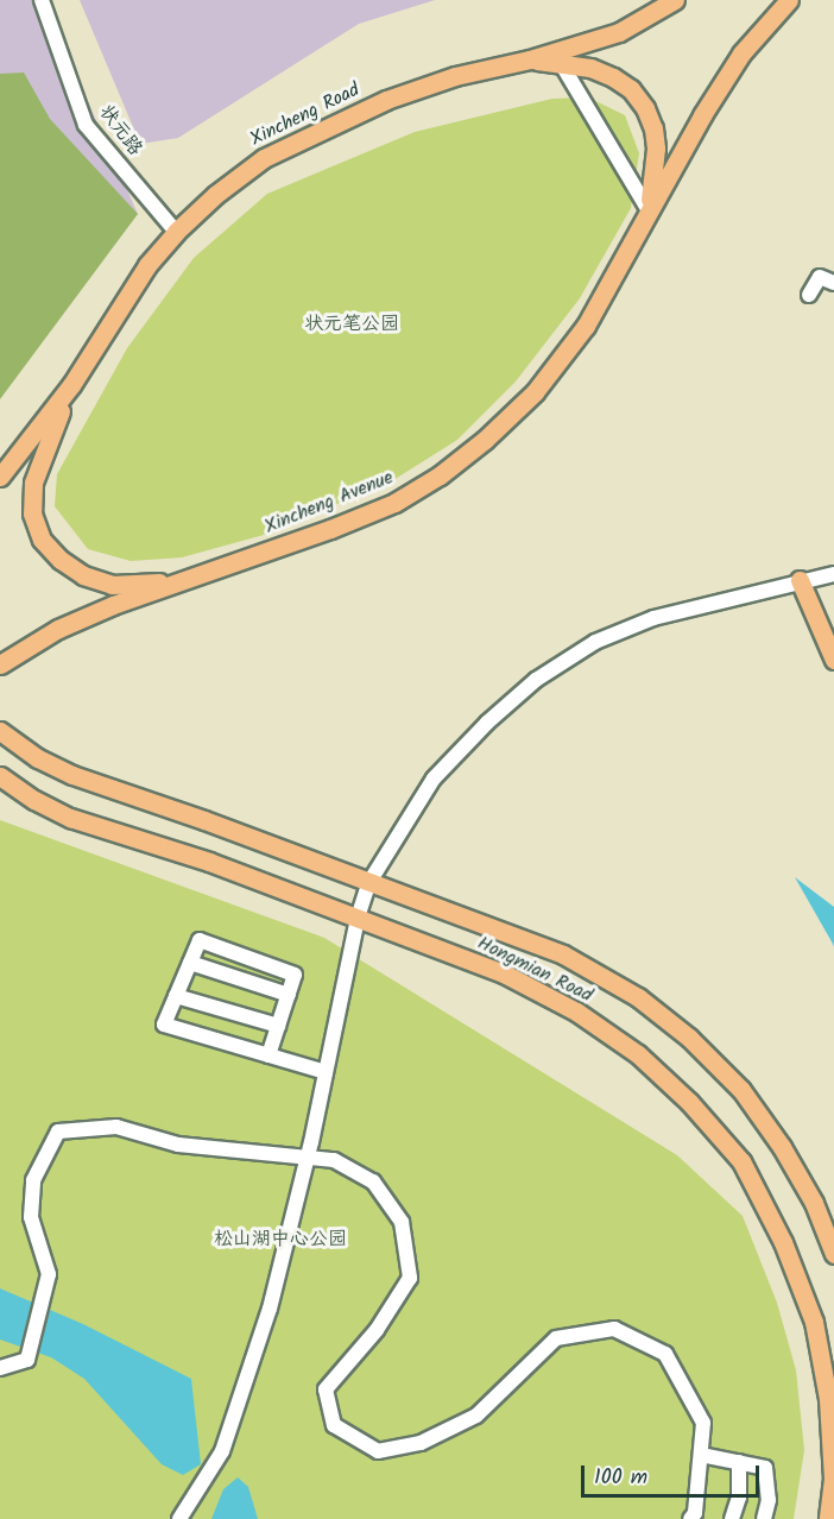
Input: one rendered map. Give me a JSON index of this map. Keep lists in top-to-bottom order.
{
  "streets": {
    "main road": ["Xincheng Road", "Xincheng Avenue", "Hongmian Road"],
    "street": ["状元路"]
  },
  "crossings": [
    ["Xincheng Road", "状元路"]
  ],
  "parks": ["状元笔公园", "松山湖中心公园"],
  "scale_bar": "100 m"
}
